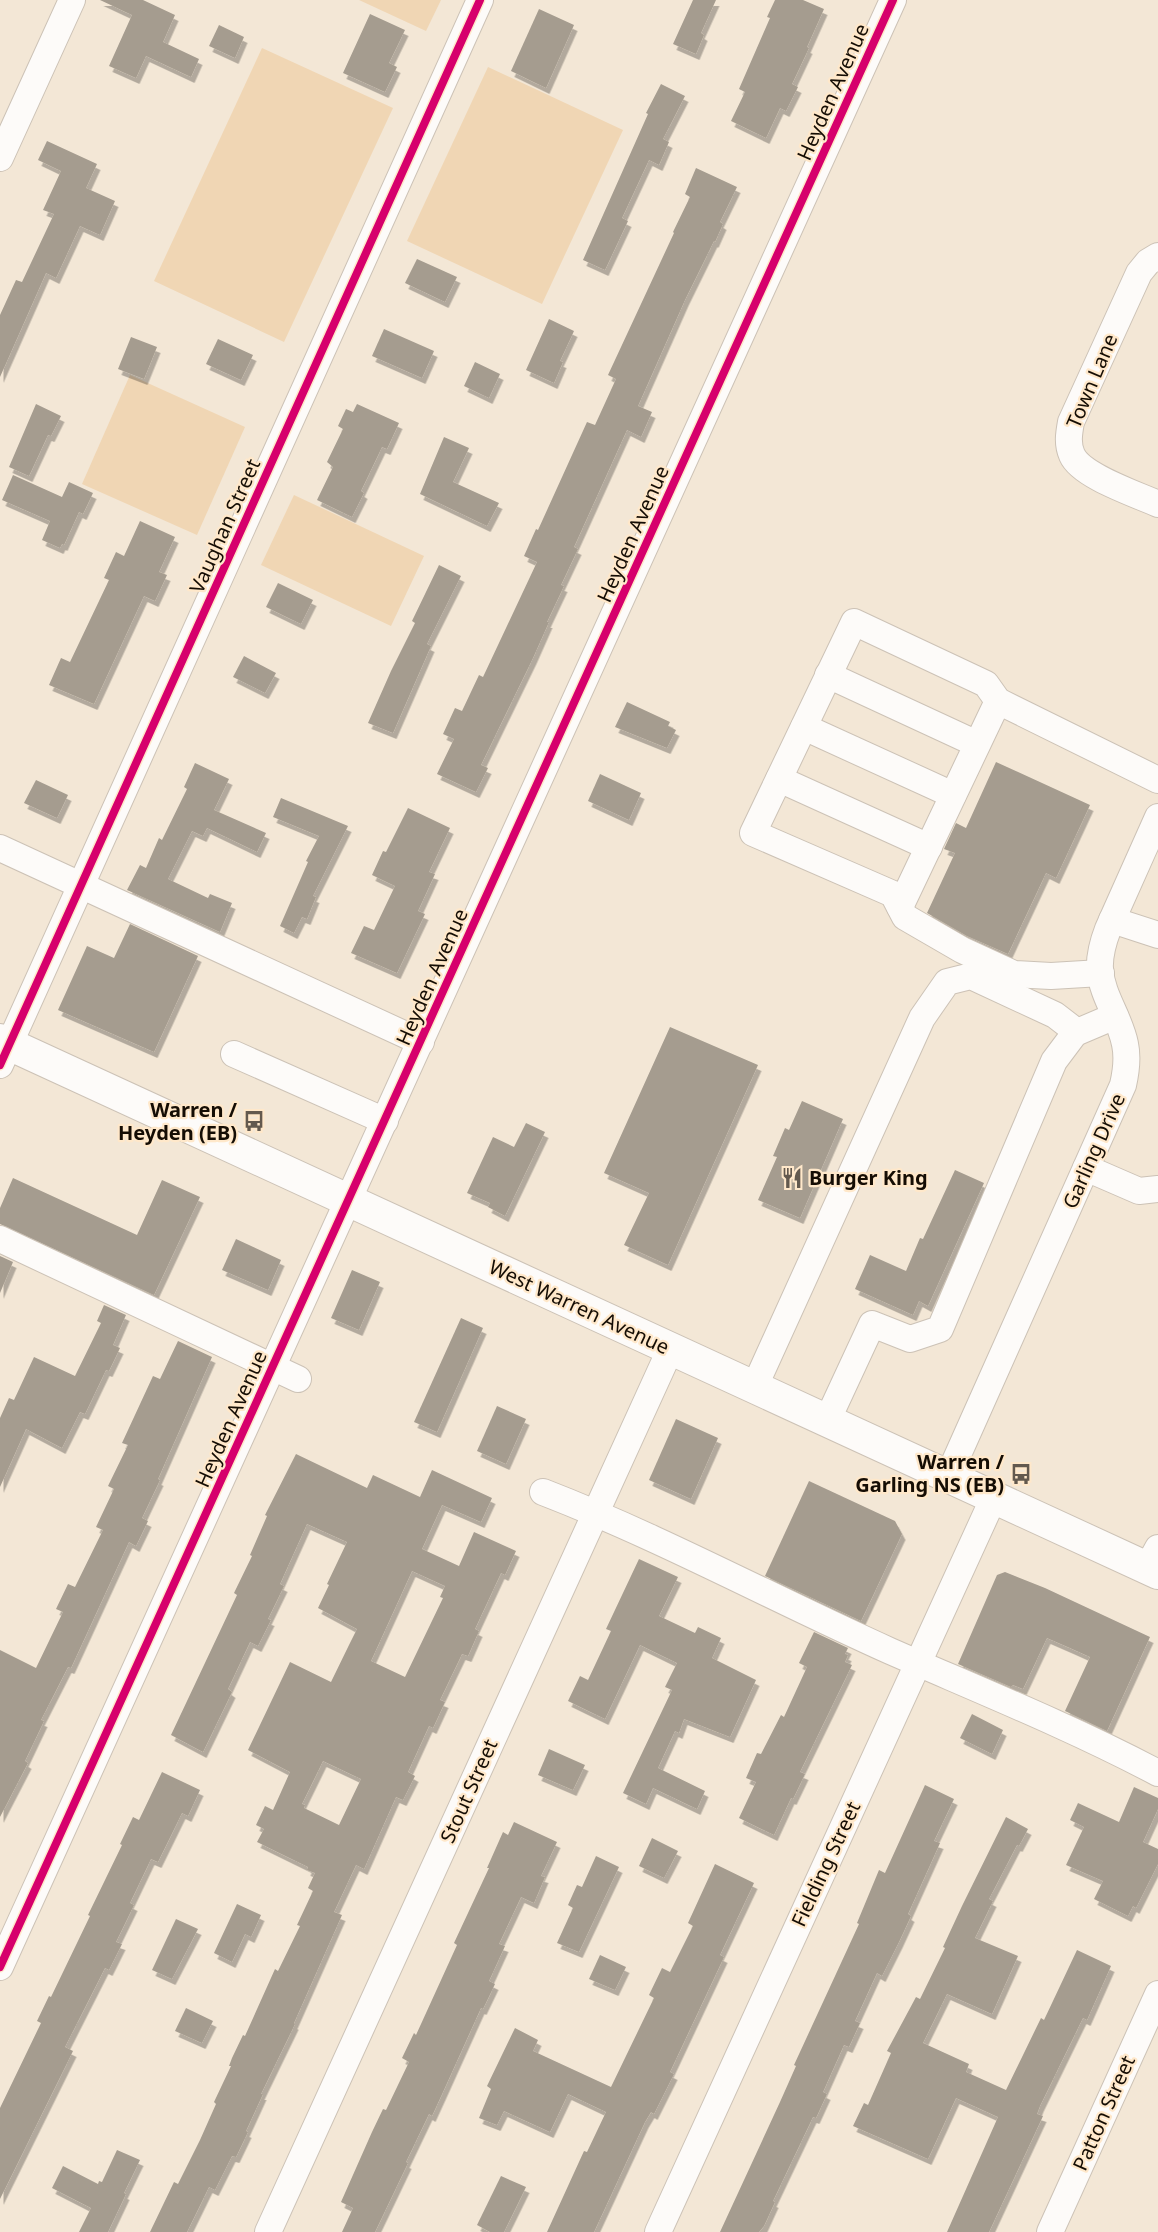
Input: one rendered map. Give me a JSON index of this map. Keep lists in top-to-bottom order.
{
  "streets": {
    "main road": ["West Warren Avenue"],
    "street": [
      "Heyden Avenue",
      "Town Lane",
      "Vaughan Street",
      "Garling Drive",
      "Stout Street",
      "Fielding Street",
      "Patton Street"
    ]
  },
  "crossings": [
    ["Heyden Avenue", "West Warren Avenue"],
    ["Vaughan Street", "West Warren Avenue"],
    ["Garling Drive", "West Warren Avenue"],
    ["West Warren Avenue", "Stout Street"],
    ["West Warren Avenue", "Fielding Street"]
  ],
  "places": {
    "bus stop": ["Warren / Heyden (EB)", "Warren / Garling NS (EB)"],
    "restaurant": ["Burger King"]
  }
}
